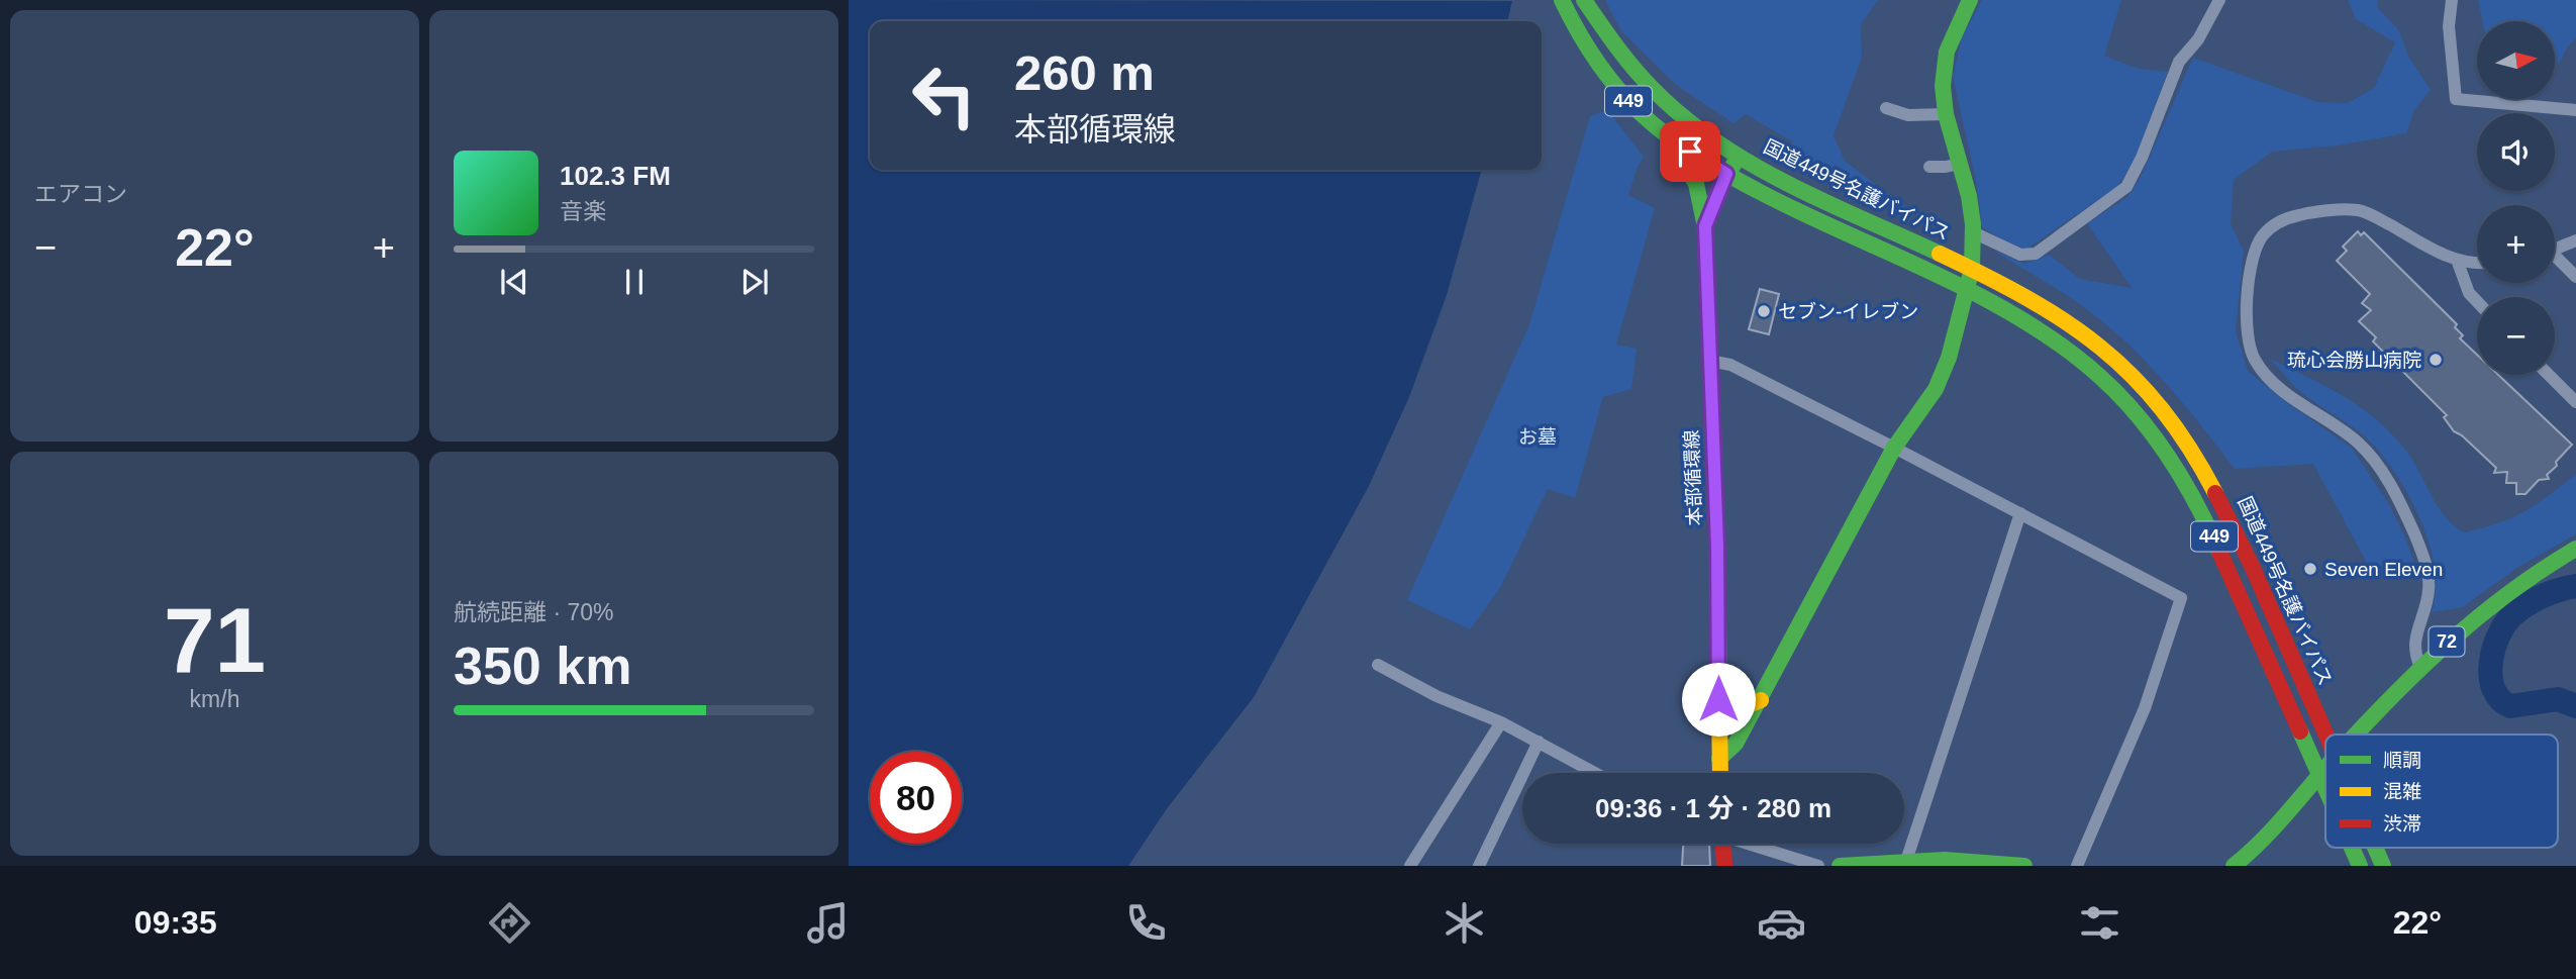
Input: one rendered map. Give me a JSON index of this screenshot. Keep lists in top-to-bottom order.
{
  "streets": {
    "main road": [
      "449",
      "国道449号名護バイパス",
      "本部循環線",
      "72"
    ]
  },
  "crossings": [
    ["449", "国道449号名護バイパス"],
    ["449", "本部循環線"],
    ["449", "72"],
    ["国道449号名護バイパス", "本部循環線"]
  ],
  "parks": ["お墓"],
  "places": ["セブン-イレブン", "琉心会勝山病院", "Seven Eleven"],
  "legend": ["順調", "混雑", "渋滞"],
  "north": "right",
  "page": {
    "tile": [
      "エアコン",
      ["71", "km/h"],
      ["航続距離 · 70%", "350 km"]
    ],
    "map_buttons": ["+", "−"],
    "turn": ["260 m", "本部循環線"],
    "song": ["102.3 FM", "音楽"],
    "heat": ["−", "22°", "+"],
    "limit": "80",
    "trip": "09:36 · 1 分 · 280 m",
    "tabs": ["09:35", "22°"]
  }
}
